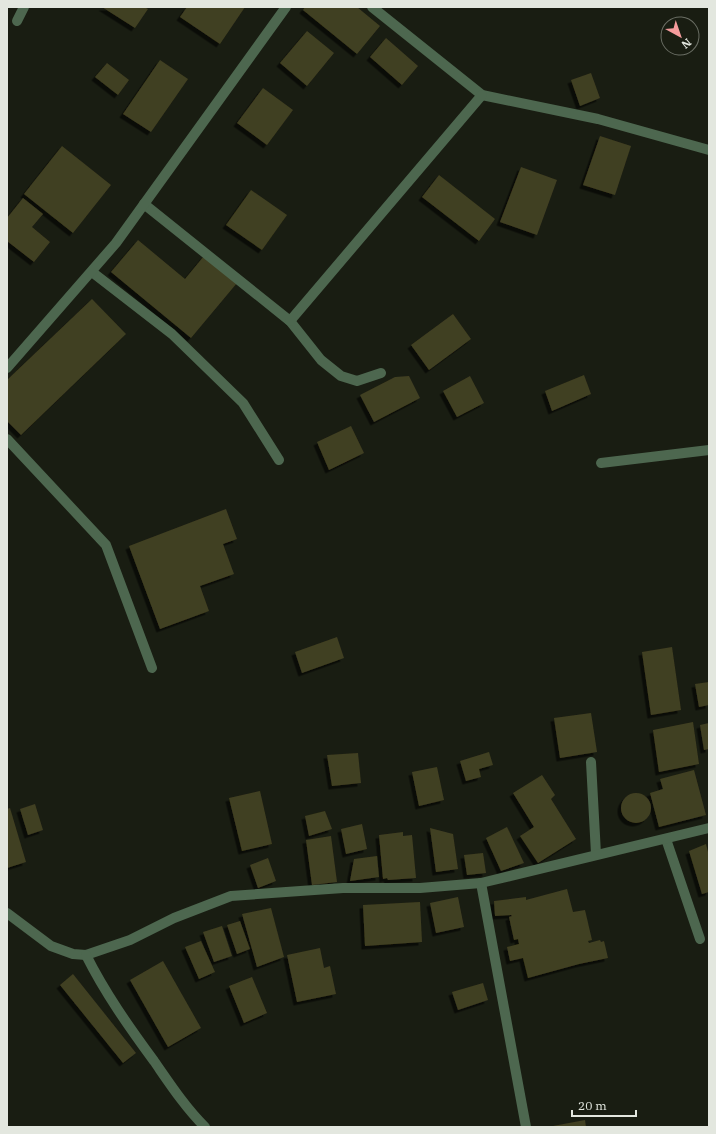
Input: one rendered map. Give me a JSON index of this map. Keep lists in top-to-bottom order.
{
  "scale_bar": "20 m",
  "north": "bottom right"
}
